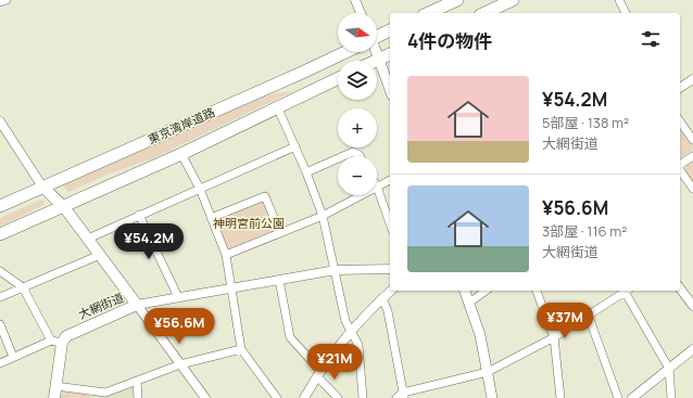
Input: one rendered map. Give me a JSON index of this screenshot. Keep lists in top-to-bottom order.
{
  "streets": {
    "highway": ["東京湾岸道路"],
    "main road": ["大網街道"]
  },
  "crossings": [
    ["東京湾岸道路", "大網街道"]
  ],
  "parks": ["神明宮前公園"],
  "north": "right",
  "page": {
    "map_buttons": ["+", "−"],
    "heading": "4件の物件",
    "list": [
      {
        "name": "¥54.2M",
        "note": "5部屋 · 138 m² · 大網街道"
      },
      {
        "name": "¥56.6M",
        "note": "3部屋 · 116 m² · 大網街道"
      }
    ],
    "price": [
      "¥54.2M",
      "¥37M",
      "¥56.6M",
      "¥21M"
    ]
  }
}
